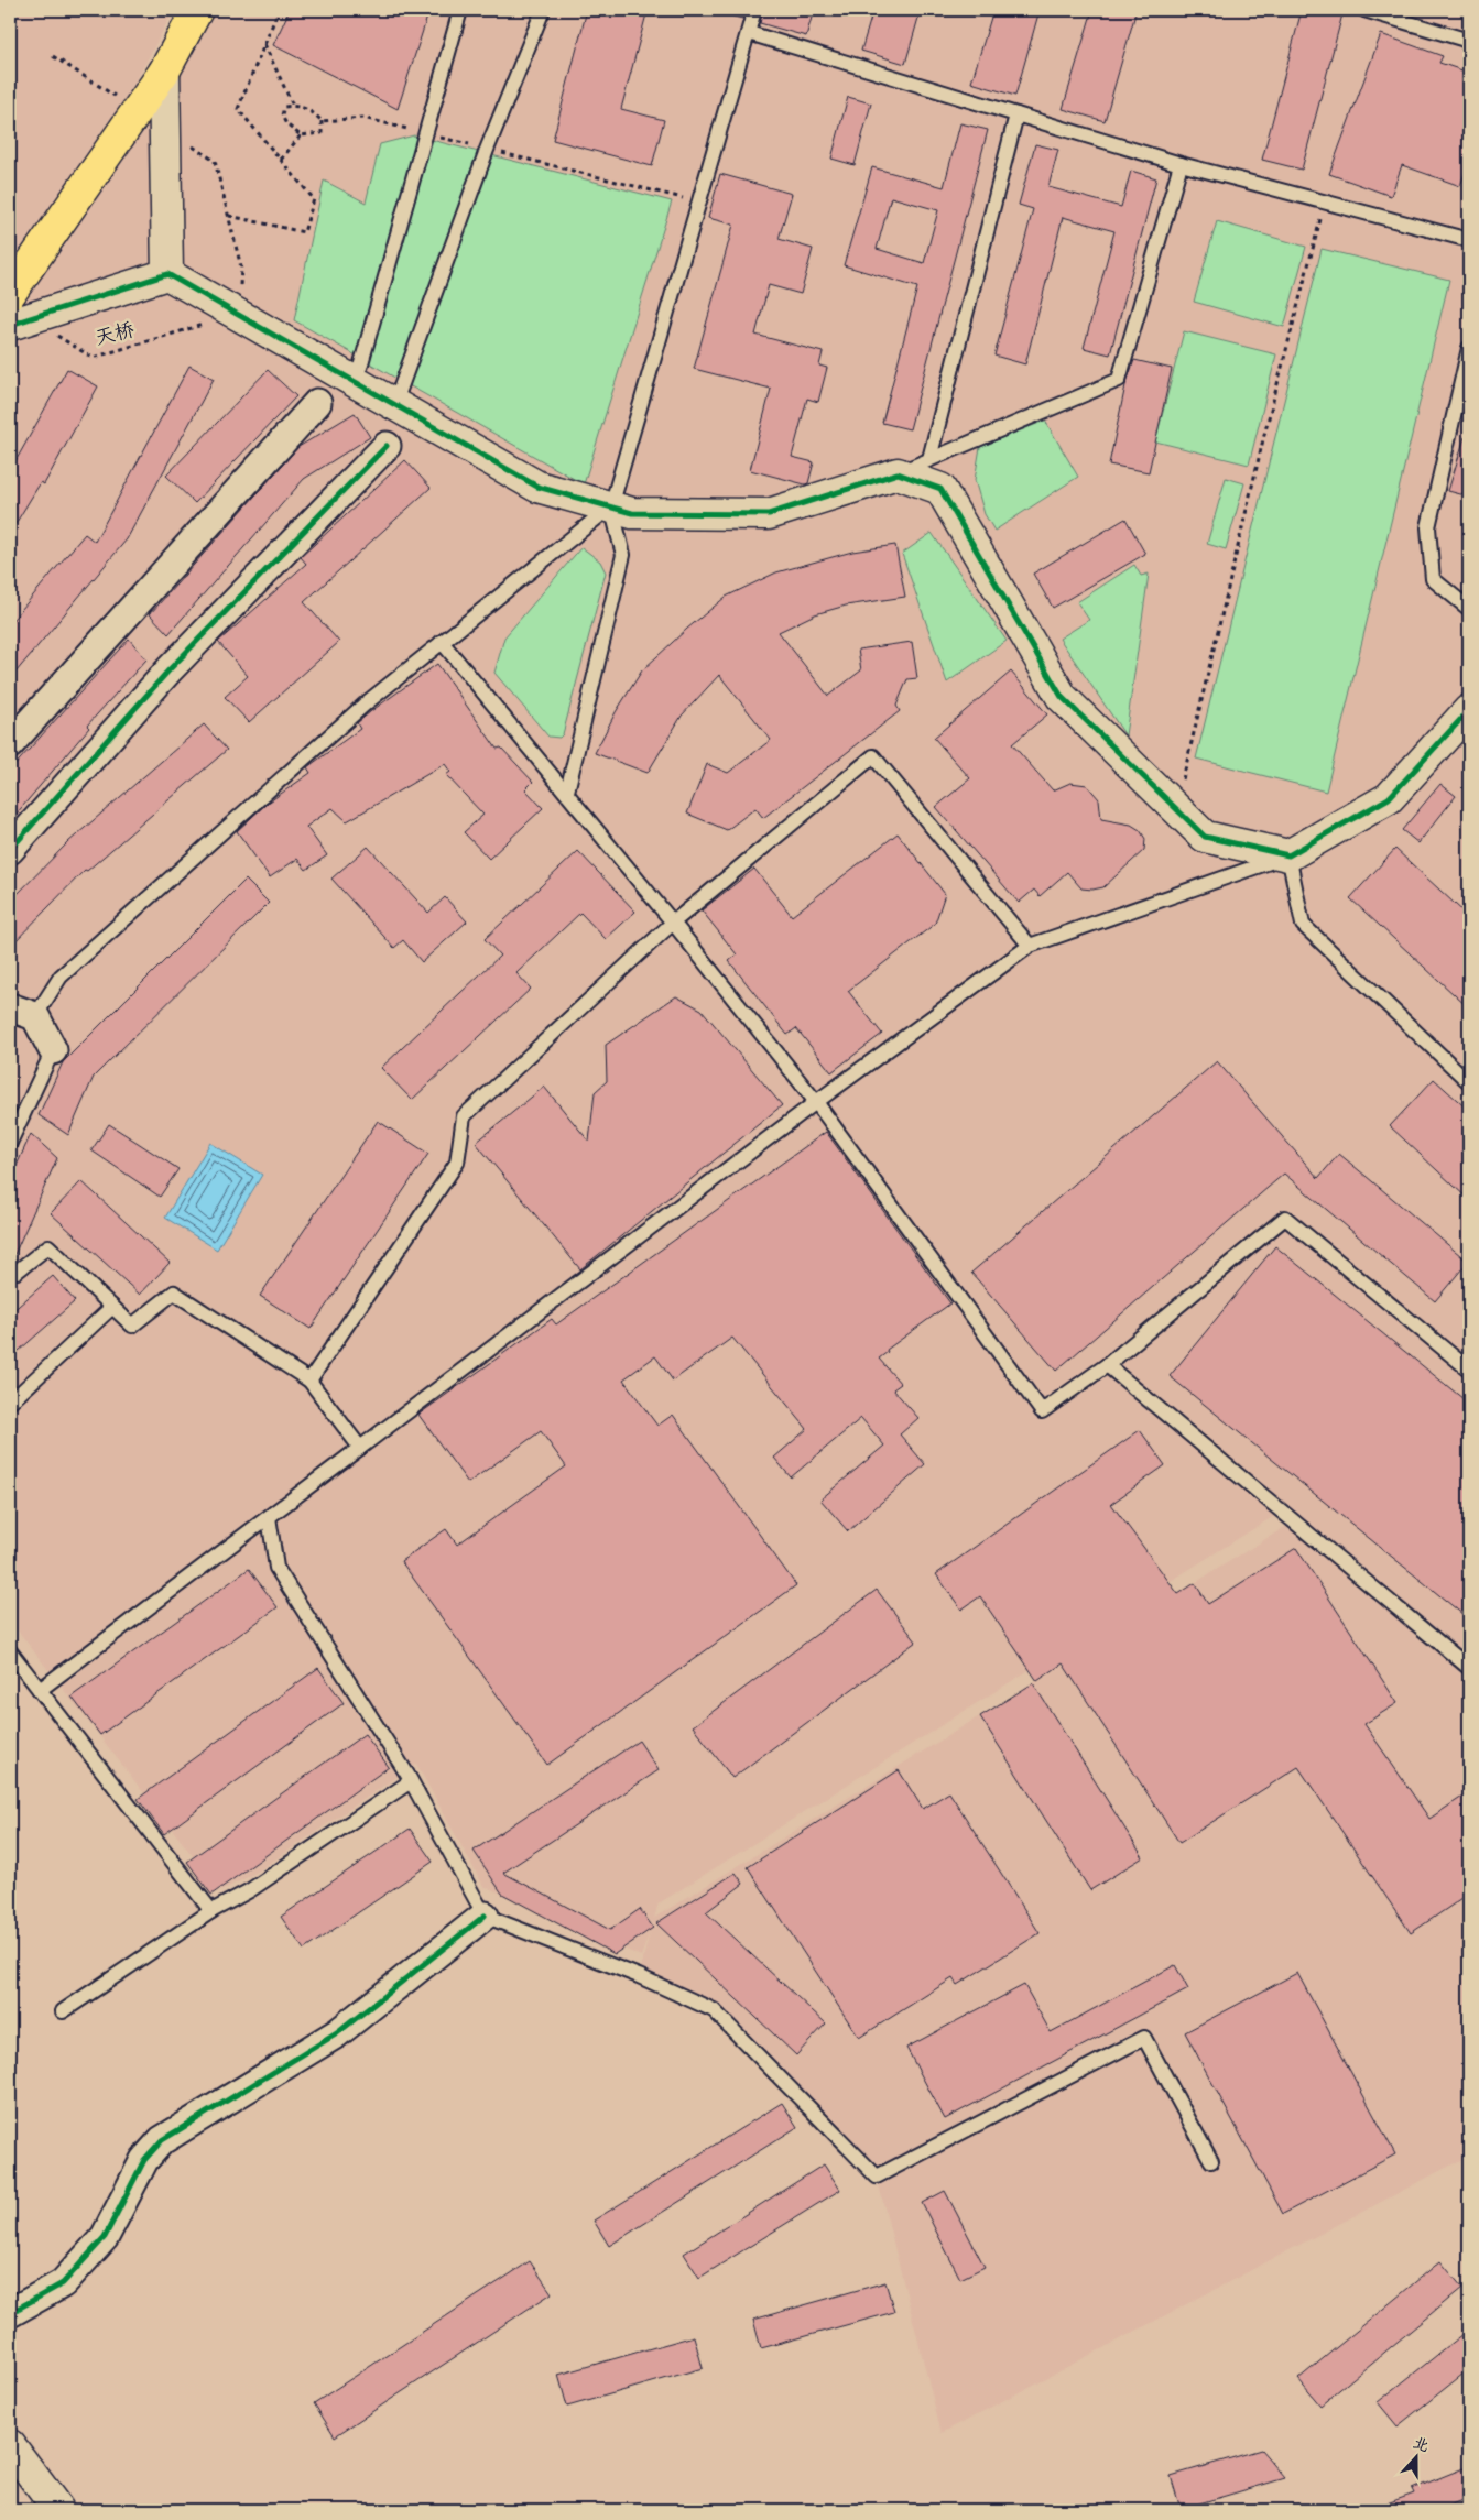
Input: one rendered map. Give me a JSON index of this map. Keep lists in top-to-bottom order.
{
  "streets": {
    "path": ["天桥"]
  },
  "north": "top"
}
